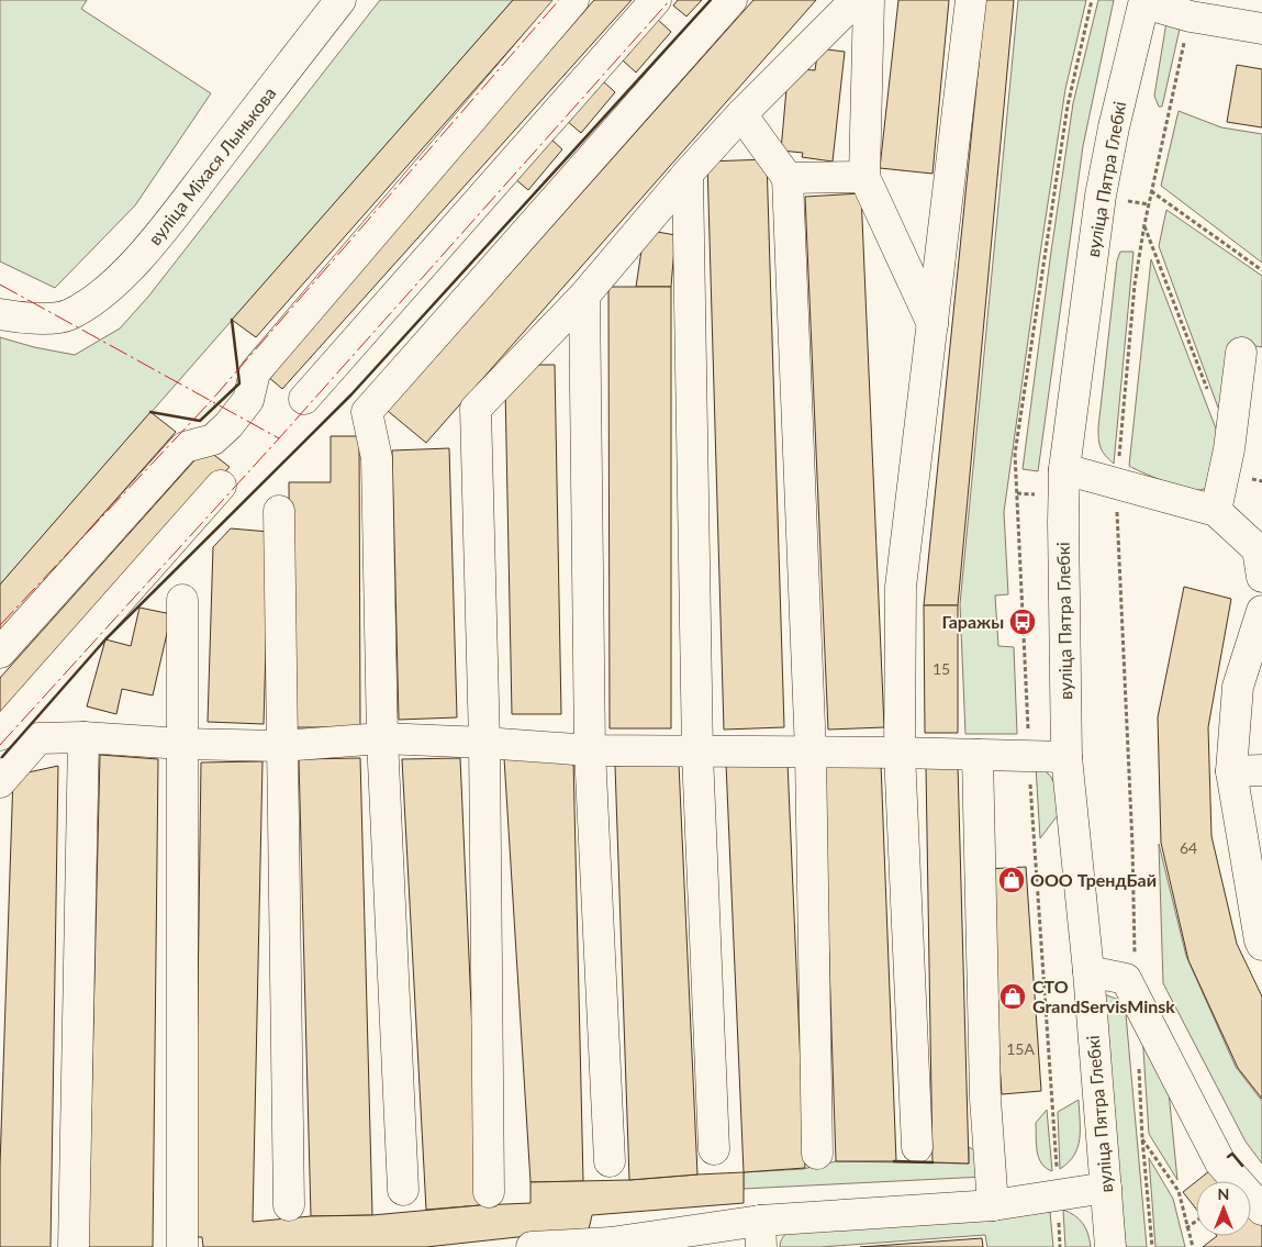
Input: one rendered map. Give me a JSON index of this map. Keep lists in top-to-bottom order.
{
  "streets": {
    "main road": ["вуліца Міхася Лынькова", "вуліца Пятра Глебкі"]
  },
  "places": {
    "bus stop": ["Гаражы"],
    "shop": ["ООО ТрендБай", "СТО GrandServisMinsk"]
  },
  "house_numbers": ["15", "64", "15А"],
  "north": "top"
}
